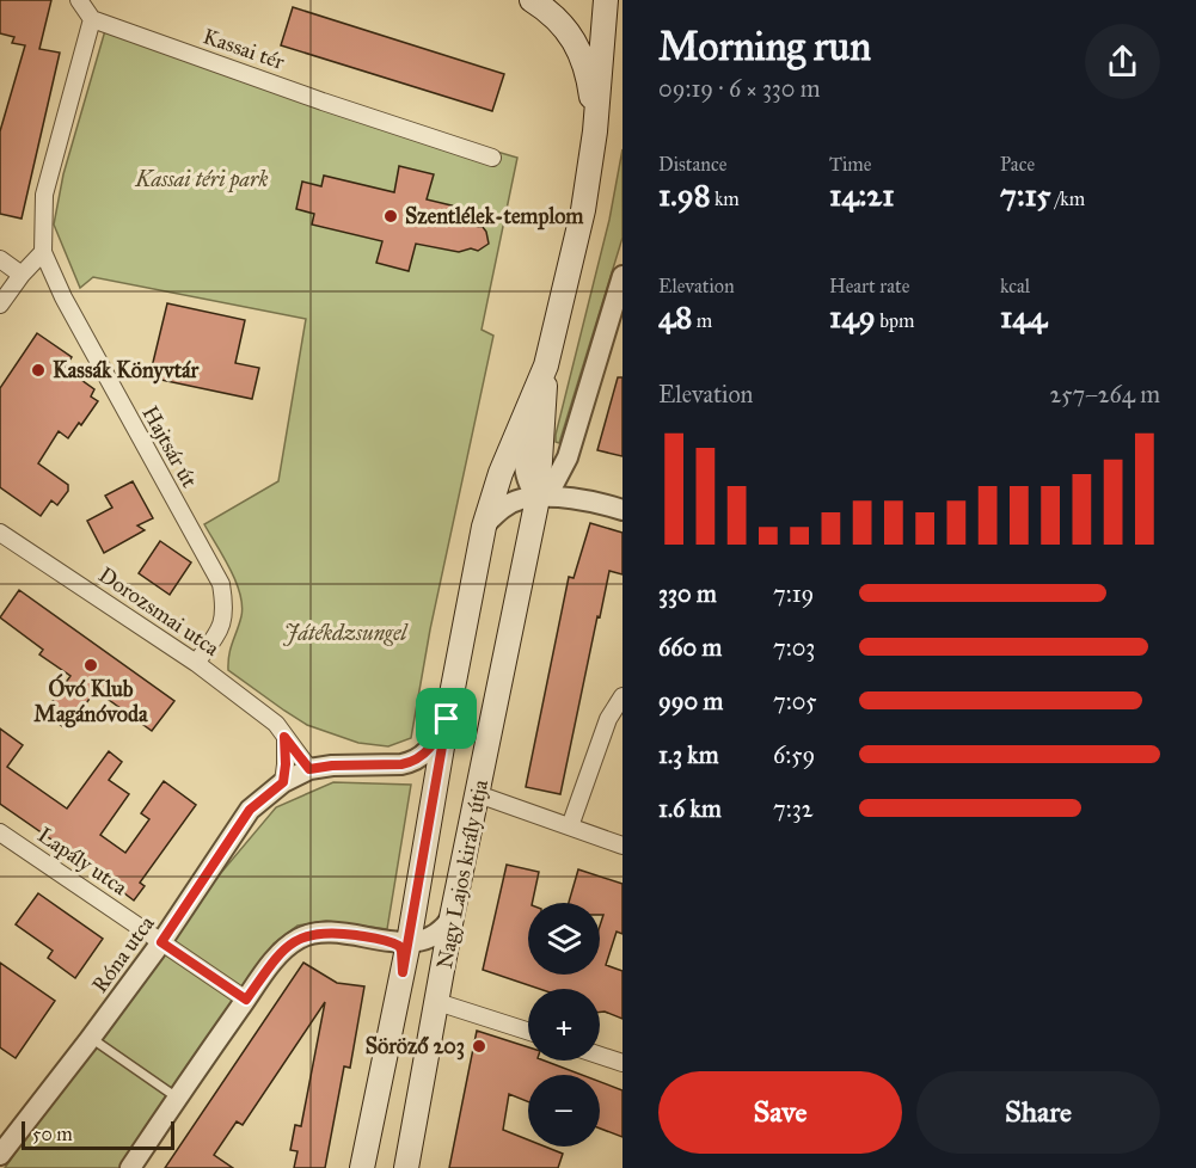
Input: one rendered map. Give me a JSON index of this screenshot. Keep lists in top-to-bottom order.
{
  "streets": {
    "main road": ["Nagy Lajos király útja"],
    "street": [
      "Kassai tér",
      "Hajtsár út",
      "Dorozsmai utca",
      "Lapály utca",
      "Róna utca"
    ]
  },
  "crossings": [
    ["Hajtsár út", "Dorozsmai utca"],
    ["Lapály utca", "Róna utca"]
  ],
  "parks": ["Kassai téri park", "Játékdzsungel"],
  "places": [
    "Szentlélek-templom",
    "Kassák Könyvtár",
    "Óvó Klub Magánóvoda",
    "Söröző 203"
  ],
  "scale_bar": "50 m",
  "page": {
    "heading": ["Morning run", "09:19 · 6 × 330 m"],
    "stats": [
      ["Distance", "1.98 km"],
      ["Time", "14:21"],
      ["Pace", "7:15 /km"],
      ["Elevation", "48 m"],
      ["Heart rate", "149 bpm"],
      ["kcal", "144"]
    ],
    "chart": ["Elevation", "257–264 m"],
    "list": [
      {
        "name": "330 m",
        "note": "7:19"
      },
      {
        "name": "660 m",
        "note": "7:03"
      },
      {
        "name": "990 m",
        "note": "7:05"
      },
      {
        "name": "1.3 km",
        "note": "6:59"
      },
      {
        "name": "1.6 km",
        "note": "7:32"
      }
    ],
    "map_buttons": ["+", "−"],
    "buttons": ["Save", "Share"],
    "scale": "50 m"
  }
}
